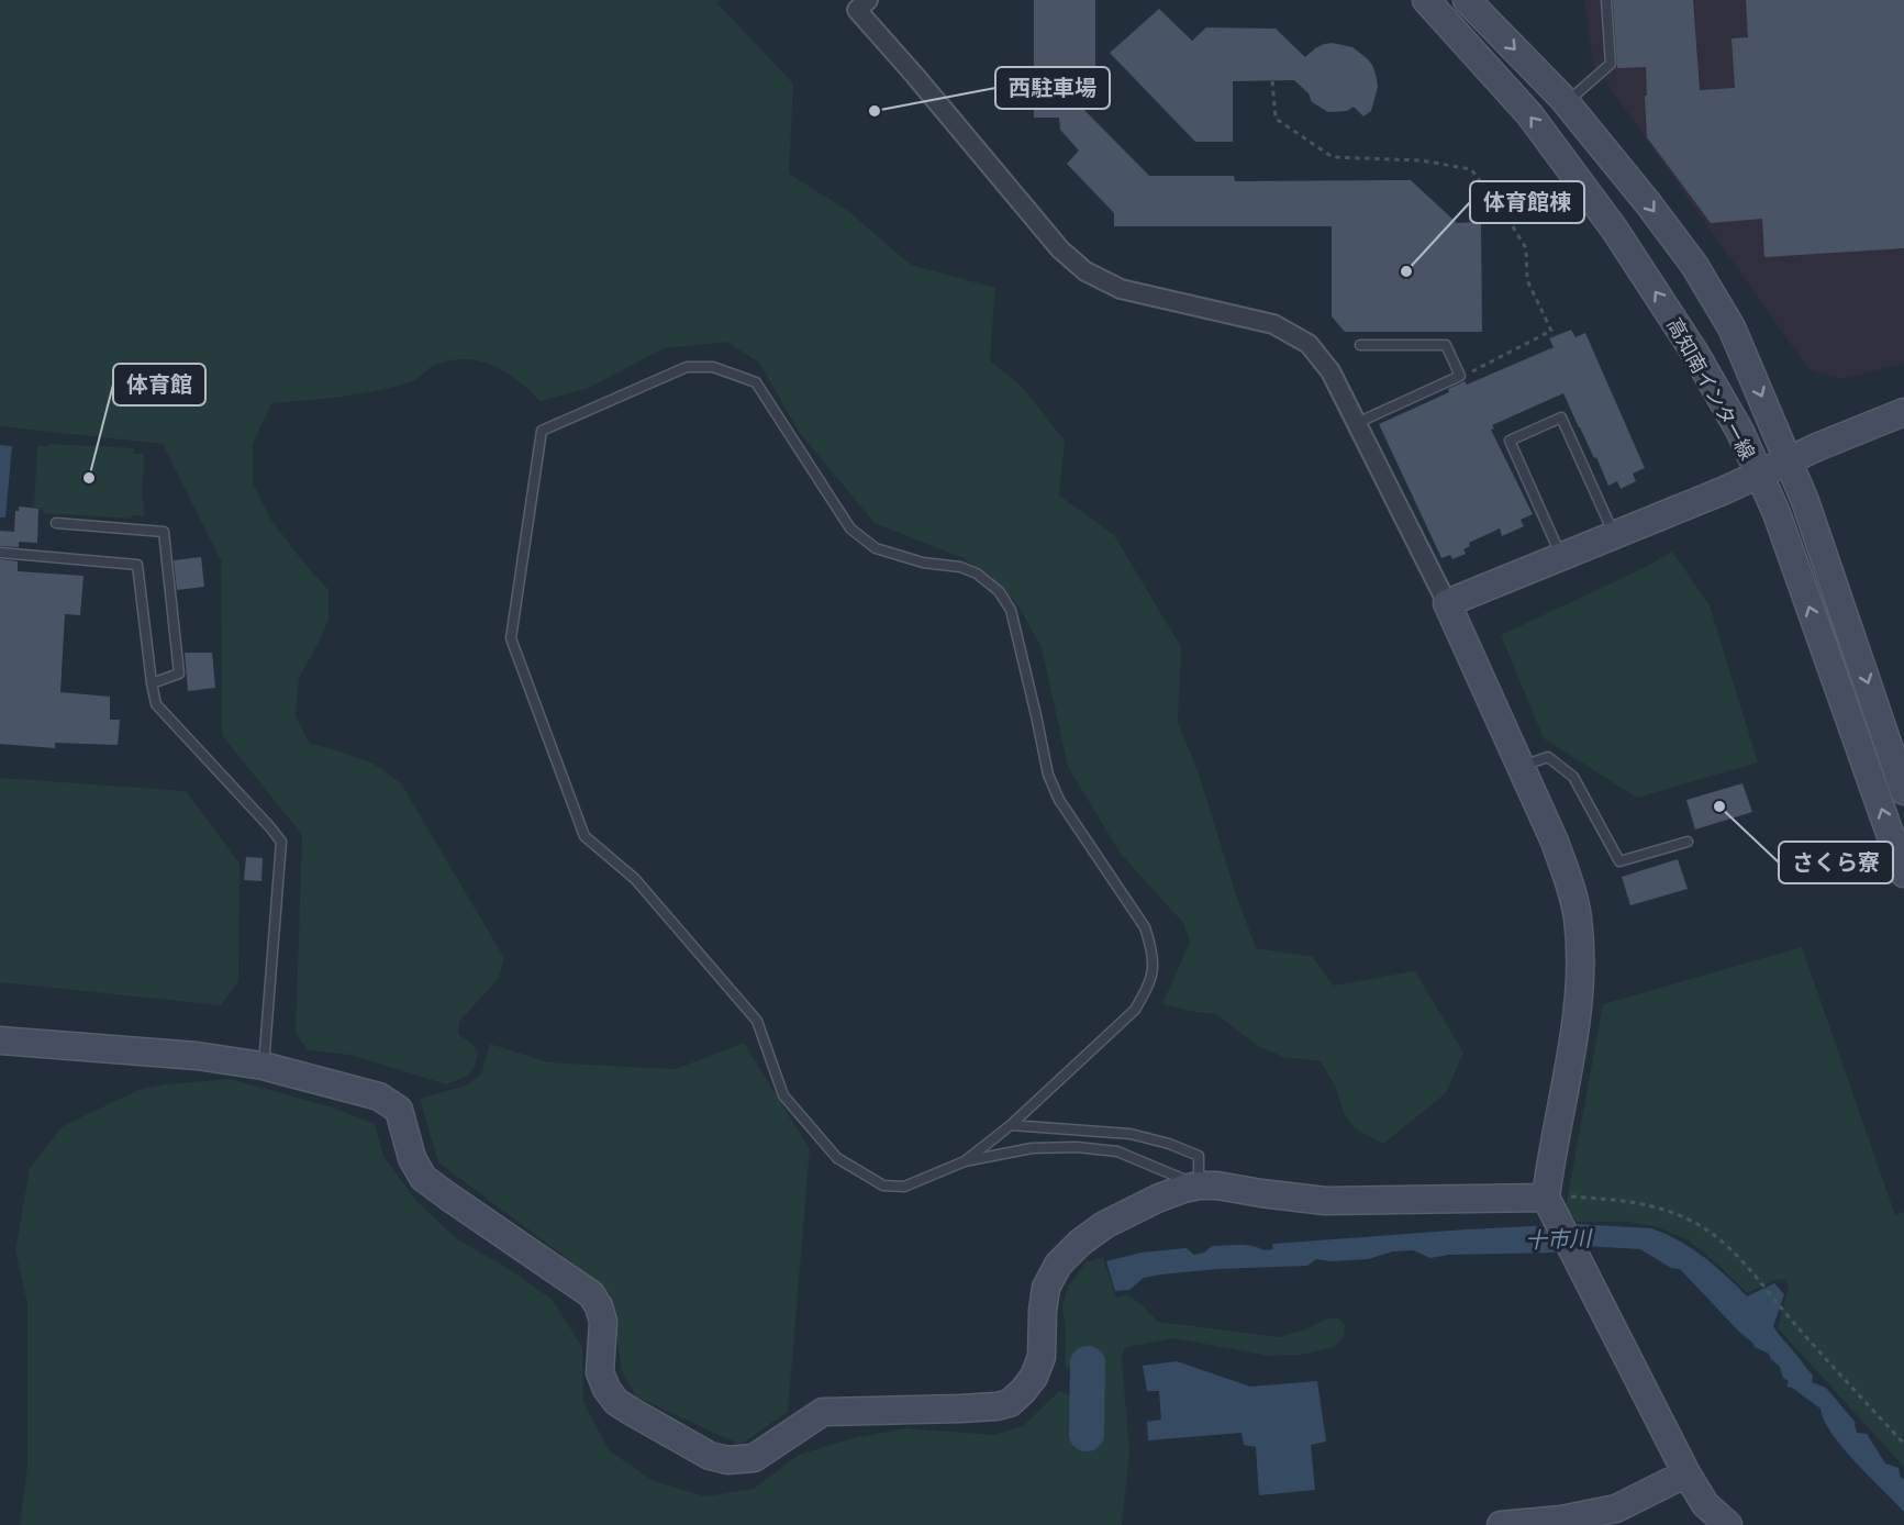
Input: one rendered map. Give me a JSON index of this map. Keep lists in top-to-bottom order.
{
  "streets": {
    "street": ["高知南インター線"]
  },
  "water": ["十市川"],
  "places": [
    "西駐車場",
    "体育館棟",
    "体育館",
    "さくら寮"
  ]
}
